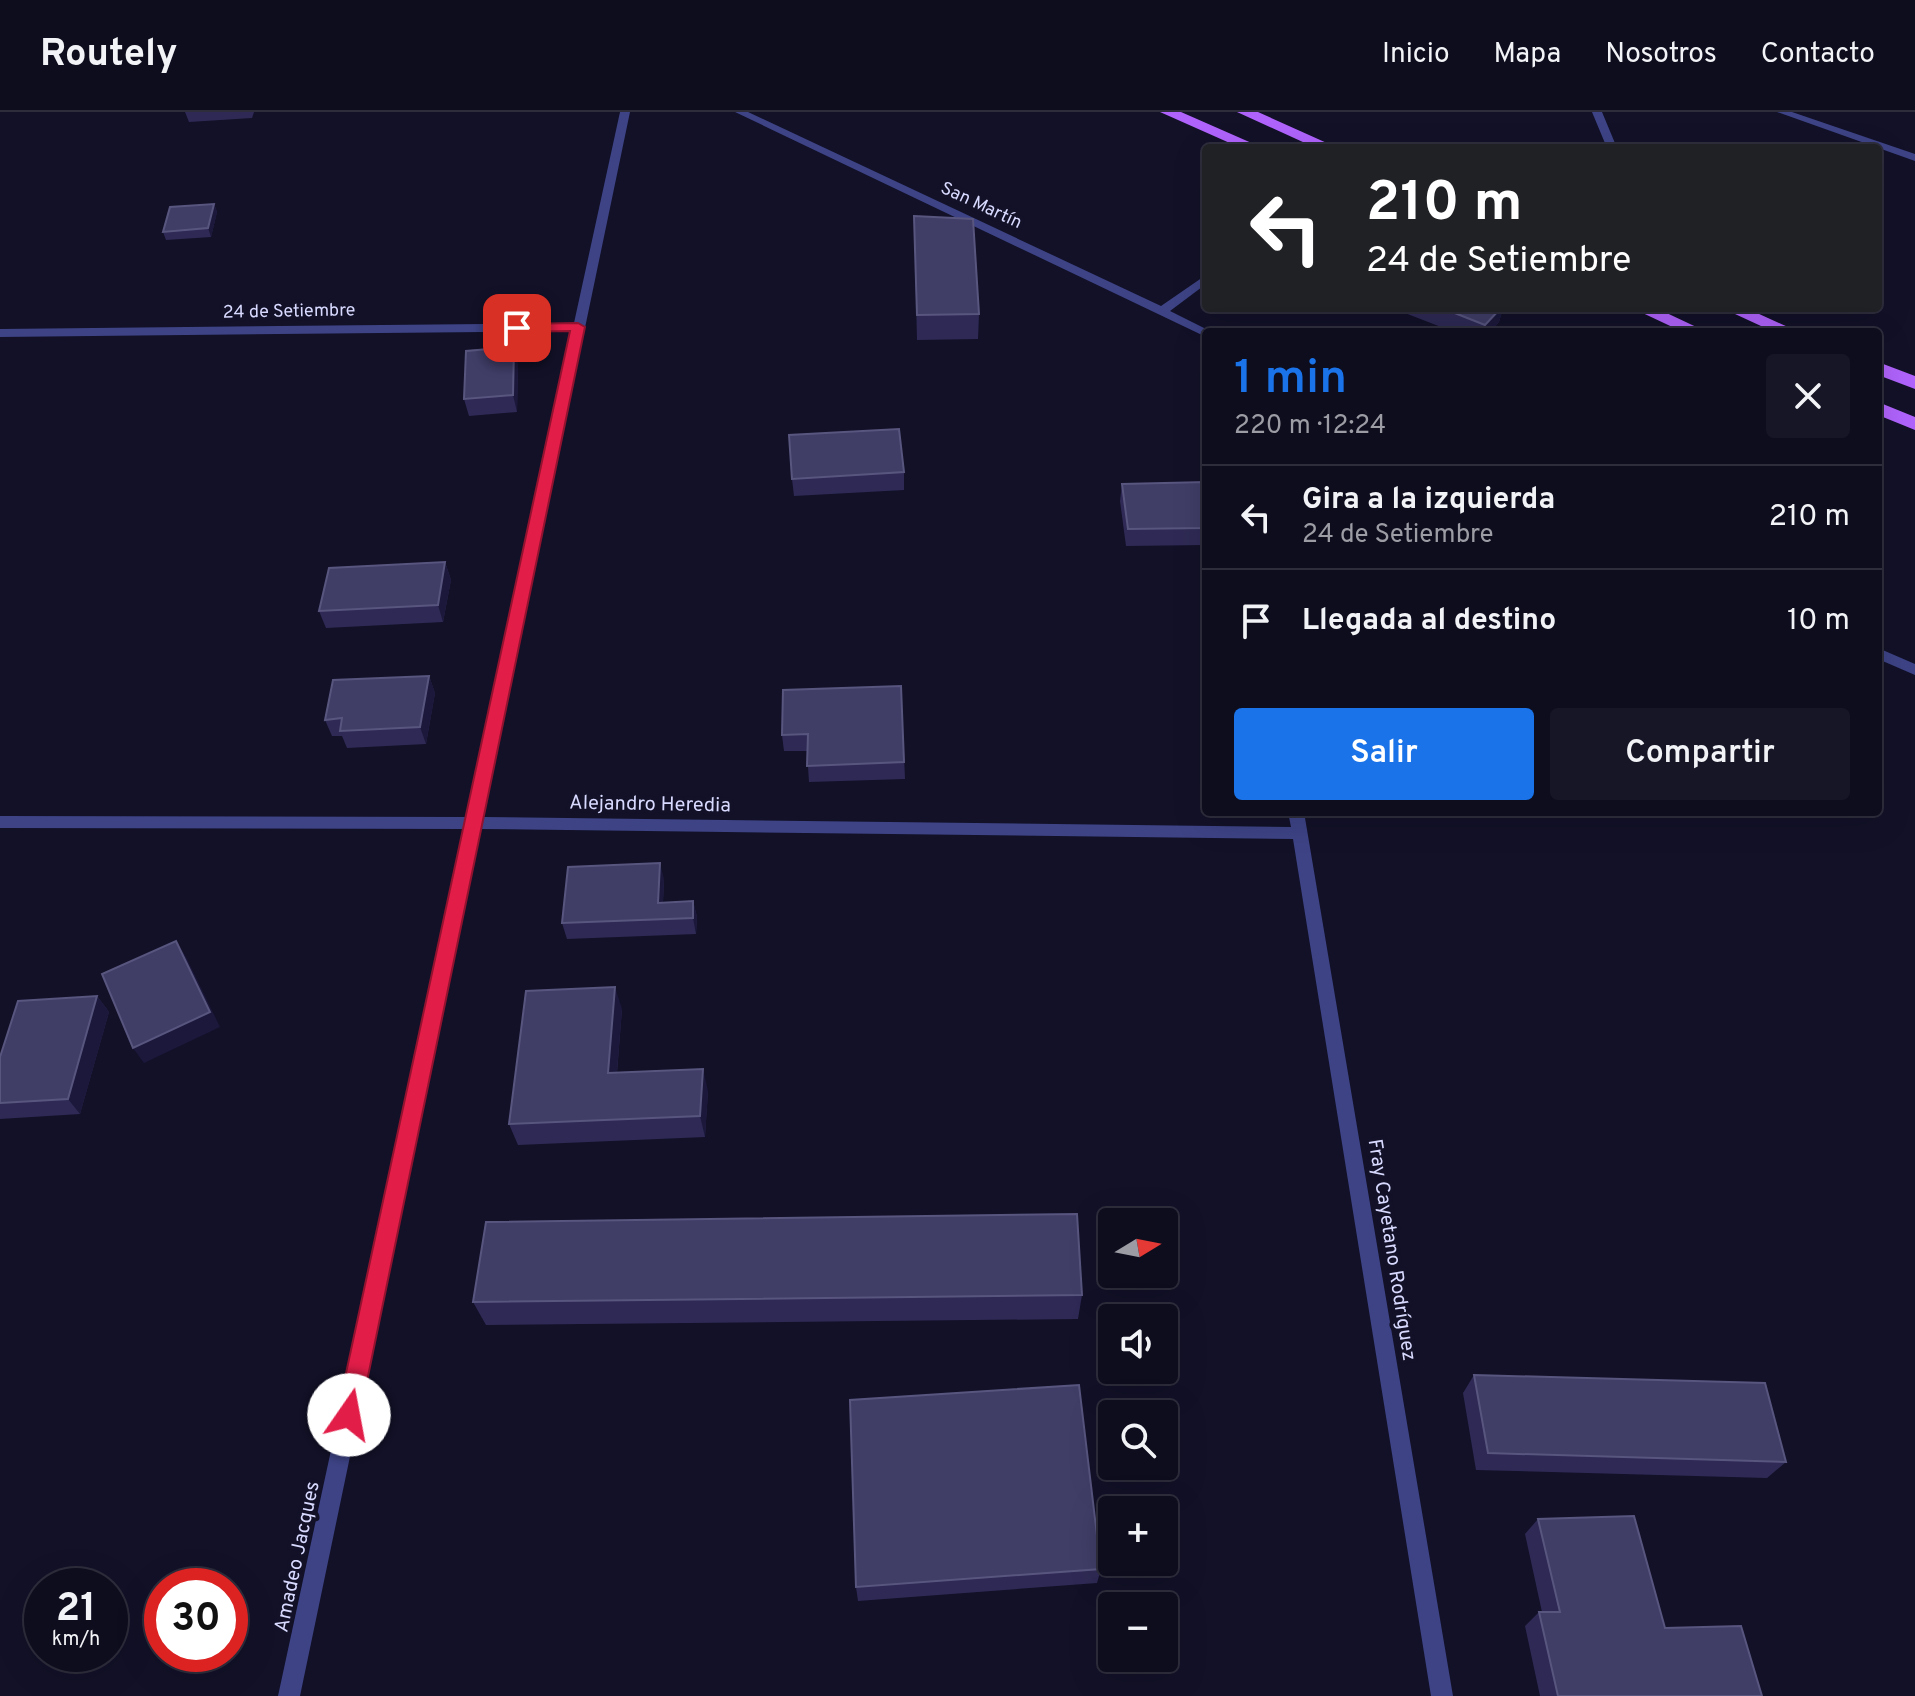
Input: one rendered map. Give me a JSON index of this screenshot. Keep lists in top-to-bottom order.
{
  "streets": {
    "street": [
      "San Martín",
      "24 de Setiembre",
      "Alejandro Heredia",
      "Fray Cayetano Rodríguez",
      "Amadeo Jacques"
    ]
  },
  "crossings": [
    ["24 de Setiembre", "Amadeo Jacques"],
    ["Alejandro Heredia", "Fray Cayetano Rodríguez"],
    ["Alejandro Heredia", "Amadeo Jacques"]
  ],
  "north": "right",
  "page": {
    "header": "Routely",
    "nav": [
      "Inicio",
      "Mapa",
      "Nosotros",
      "Contacto"
    ],
    "turn": ["210 m", "24 de Setiembre"],
    "heading": ["1 min", "220 m · 12:24"],
    "list": [
      {
        "name": "Gira a la izquierda",
        "note": "24 de Setiembre",
        "value": "210 m"
      },
      {
        "name": "Llegada al destino",
        "value": "10 m"
      }
    ],
    "buttons": ["Salir", "Compartir"],
    "map_buttons": ["+", "−"],
    "speed": "21 km/h",
    "limit": "30"
  }
}
